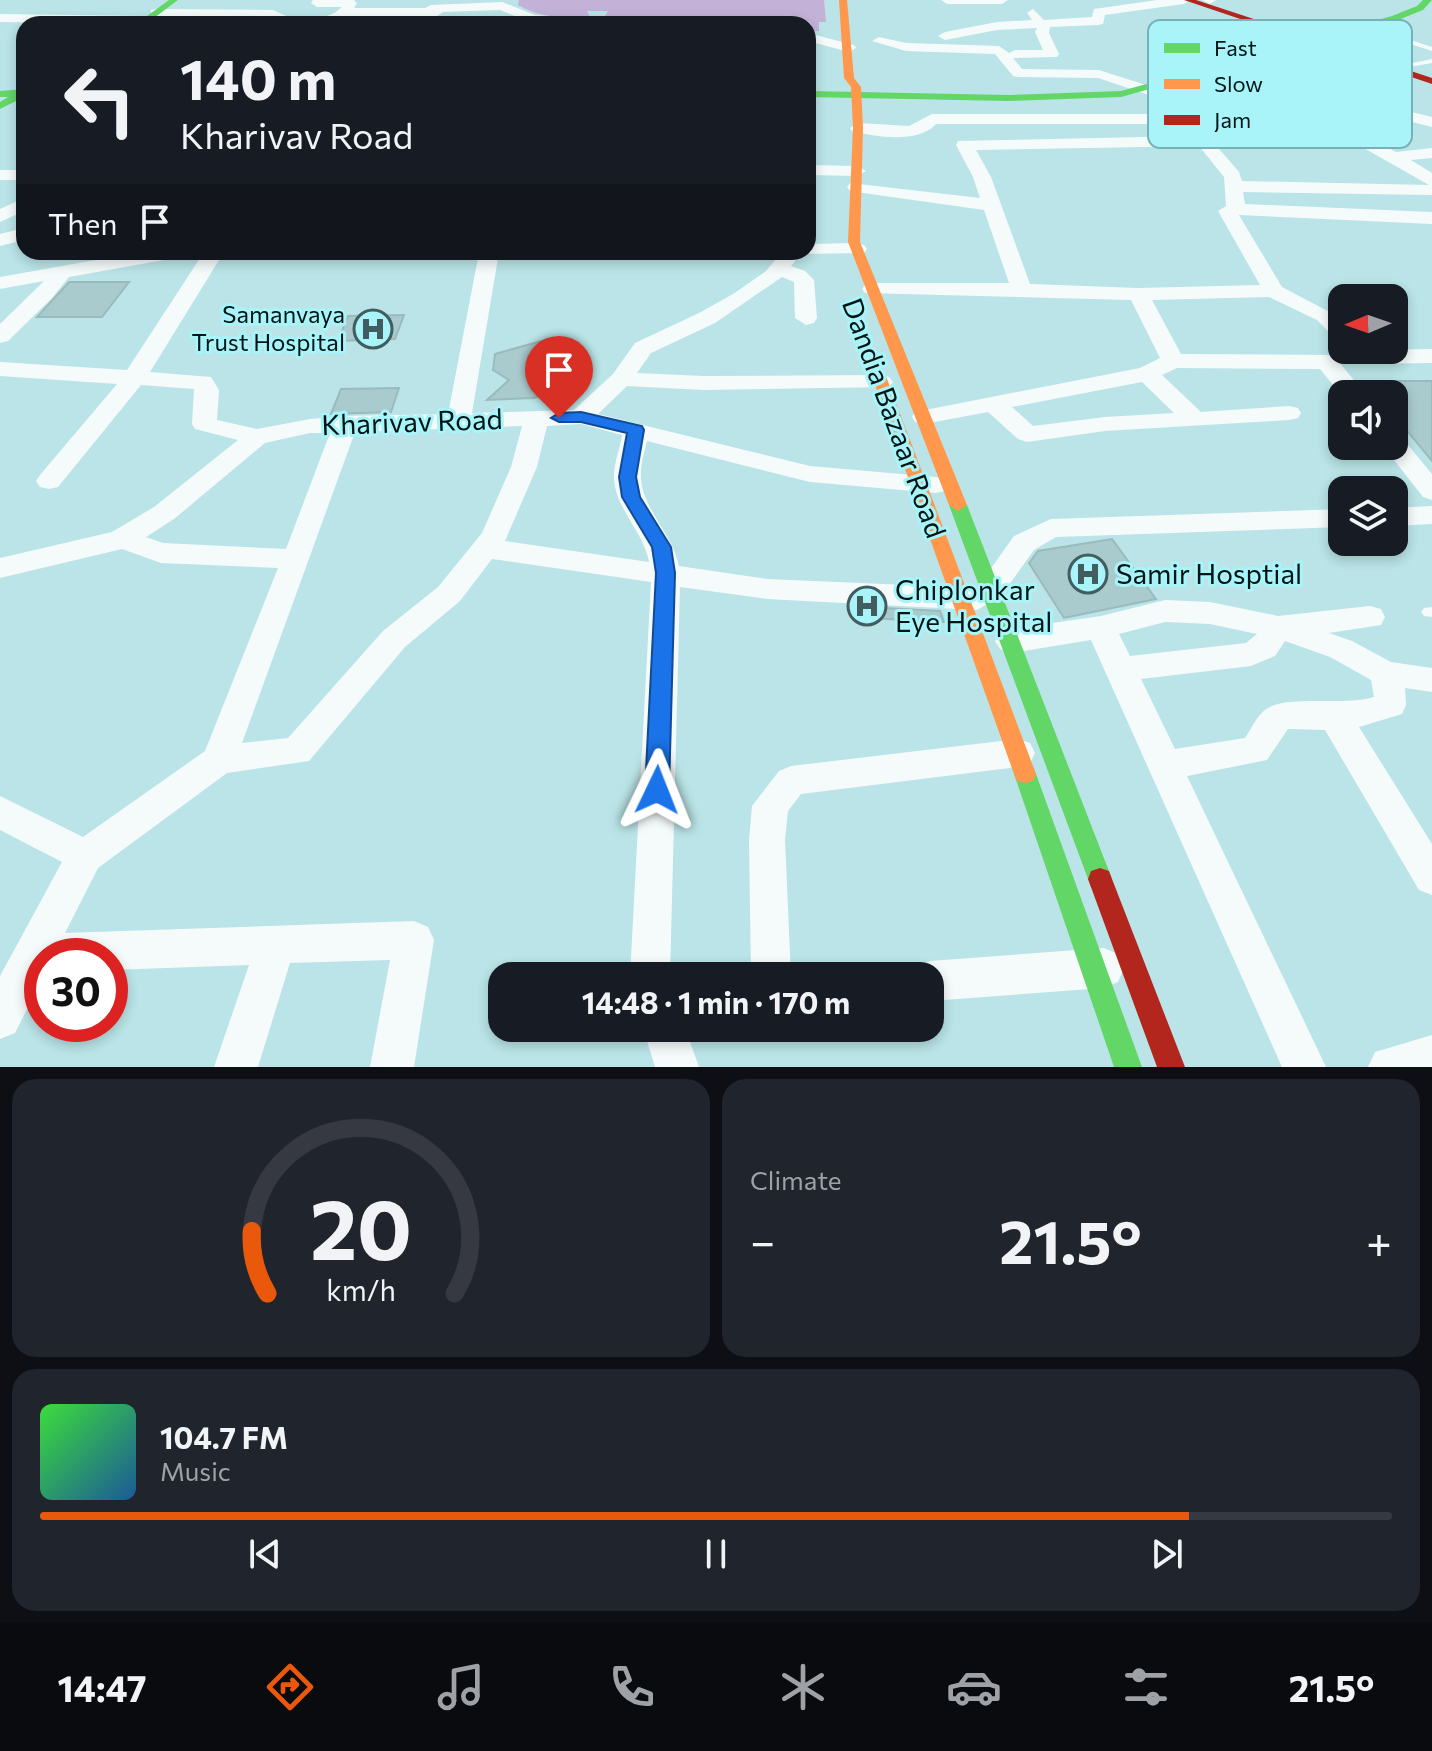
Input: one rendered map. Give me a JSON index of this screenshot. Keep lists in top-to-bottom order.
{
  "streets": {
    "street": ["Dandia Bazaar Road", "Kharivav Road"]
  },
  "crossings": [
    ["Dandia Bazaar Road", "Kharivav Road"]
  ],
  "places": {
    "hospital": ["Samanvaya Trust Hospital", "Samir Hosptial", "Chiplonkar Eye Hospital"]
  },
  "legend": ["Fast", "Slow", "Jam"],
  "north": "left",
  "page": {
    "turn": ["140 m", "Kharivav Road"],
    "then": "Then",
    "limit": "30",
    "trip": "14:48 · 1 min · 170 m",
    "tile": "Climate",
    "heat": ["−", "21.5°", "+"],
    "song": ["104.7 FM", "Music"],
    "tabs": ["14:47", "21.5°"],
    "gauge": ["20", "km/h"]
  }
}
